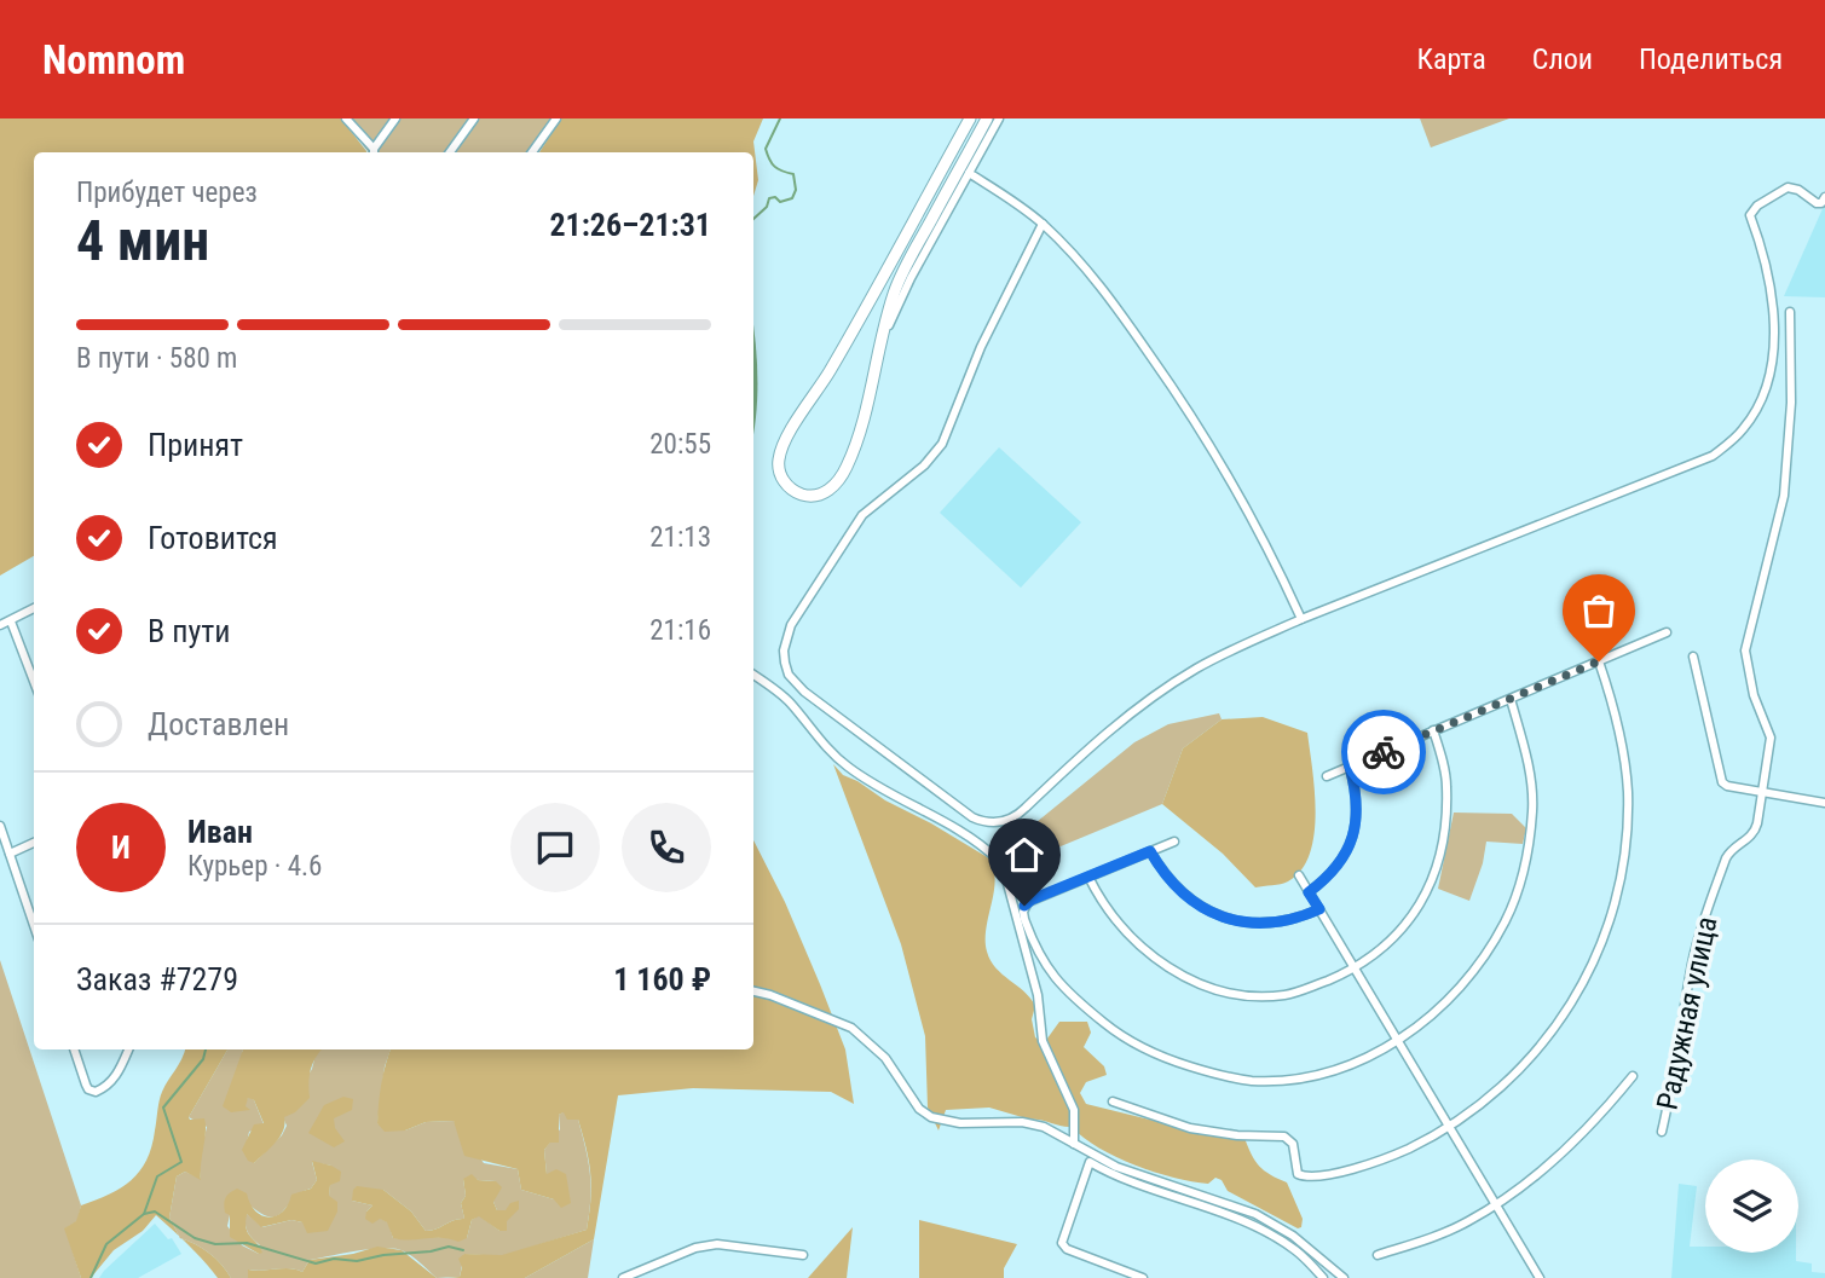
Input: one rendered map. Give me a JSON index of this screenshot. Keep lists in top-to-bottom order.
{
  "streets": {
    "street": ["Радужная улица"]
  },
  "page": {
    "header": "Nomnom",
    "nav": ["Карта", "Слои", "Поделиться"],
    "heading": ["4 мин", "Прибудет через", "21:26–21:31"],
    "panel": [
      "Иван",
      "Курьер · 4.6",
      "Заказ #7279",
      "1 160 ₽"
    ],
    "bar": "В пути · 580 m",
    "list": [
      ["Принят", "20:55"],
      ["Готовится", "21:13"],
      ["В пути", "21:16"],
      "Доставлен"
    ],
    "round": "И"
  }
}
